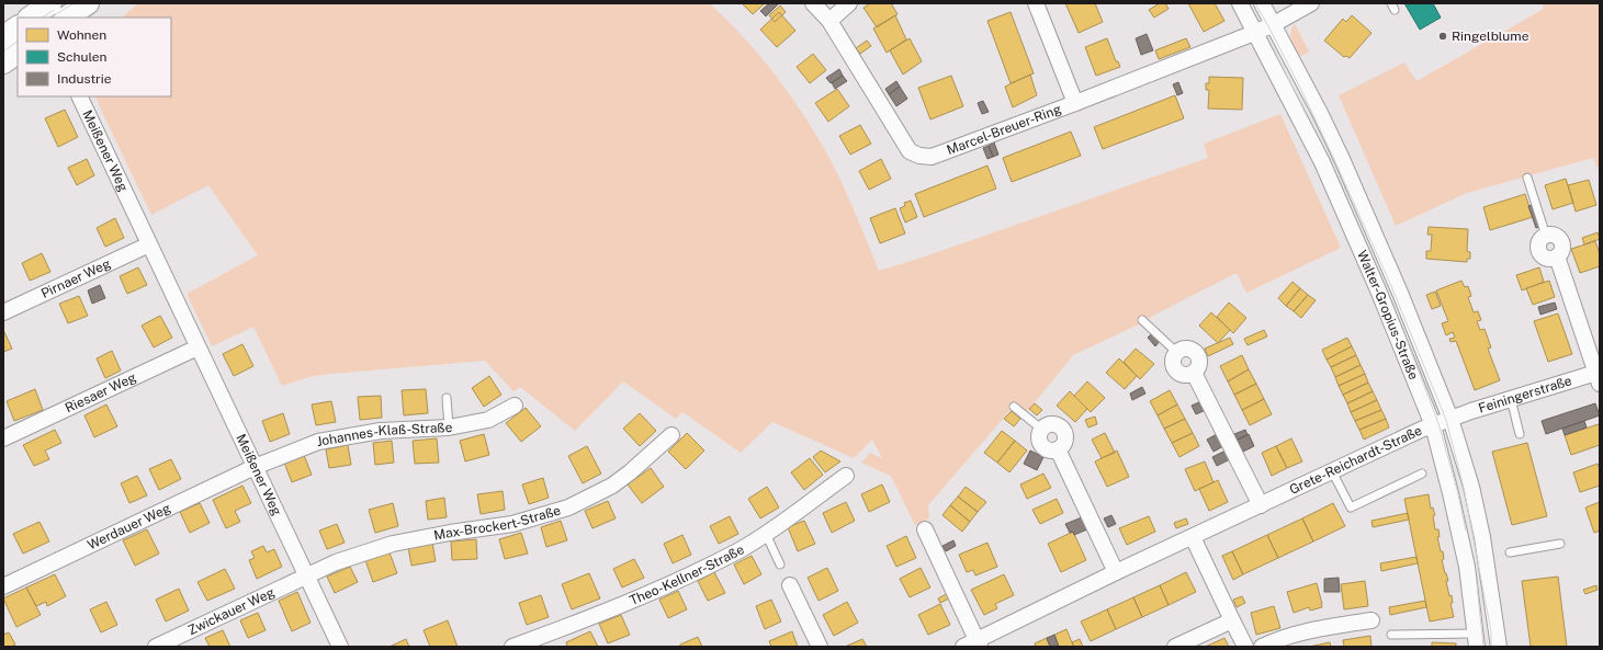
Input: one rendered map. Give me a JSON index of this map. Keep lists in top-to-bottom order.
{
  "streets": {
    "street": [
      "Marcel-Breuer-Ring",
      "Meißener Weg",
      "Pirnaer Weg",
      "Walter-Gropius-Straße",
      "Riesaer Weg",
      "Feiningerstraße",
      "Johannes-Klaß-Straße",
      "Grete-Reichardt-Straße",
      "Max-Brockert-Straße",
      "Werdauer Weg",
      "Theo-Kellner-Straße",
      "Zwickauer Weg"
    ]
  },
  "crossings": [
    ["Marcel-Breuer-Ring", "Walter-Gropius-Straße"],
    ["Meißener Weg", "Pirnaer Weg"],
    ["Meißener Weg", "Riesaer Weg"],
    ["Meißener Weg", "Johannes-Klaß-Straße"],
    ["Meißener Weg", "Max-Brockert-Straße"],
    ["Meißener Weg", "Werdauer Weg"],
    ["Meißener Weg", "Zwickauer Weg"],
    ["Walter-Gropius-Straße", "Feiningerstraße"],
    ["Walter-Gropius-Straße", "Grete-Reichardt-Straße"],
    ["Feiningerstraße", "Grete-Reichardt-Straße"],
    ["Johannes-Klaß-Straße", "Werdauer Weg"],
    ["Max-Brockert-Straße", "Zwickauer Weg"]
  ],
  "places": ["Ringelblume"],
  "legend": ["Wohnen", "Schulen", "Industrie"]
}
